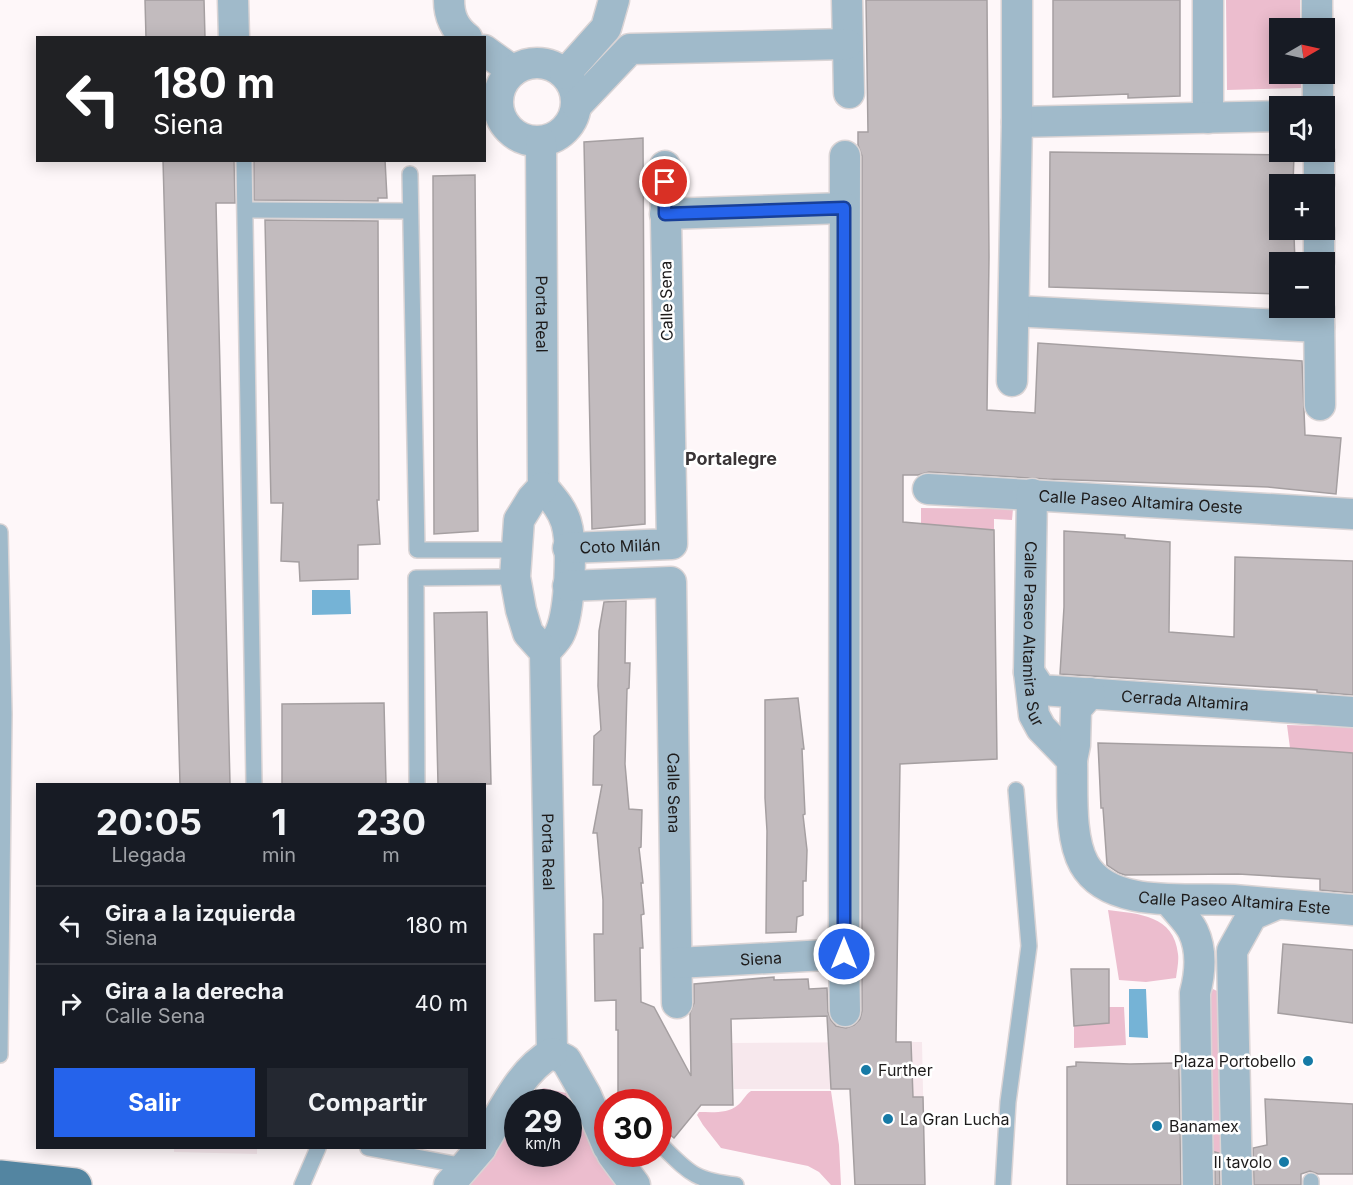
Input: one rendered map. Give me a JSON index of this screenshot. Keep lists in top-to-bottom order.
{
  "streets": {
    "street": [
      "Calle Sena",
      "Porta Real",
      "Calle Paseo Altamira Oeste",
      "Coto Milán",
      "Calle Paseo Altamira Sur",
      "Cerrada Altamira",
      "Calle Paseo Altamira Este",
      "Siena"
    ]
  },
  "crossings": [
    ["Calle Sena", "Coto Milán"],
    ["Calle Sena", "Siena"],
    ["Calle Paseo Altamira Oeste", "Calle Paseo Altamira Sur"],
    ["Calle Paseo Altamira Sur", "Cerrada Altamira"],
    ["Calle Paseo Altamira Sur", "Calle Paseo Altamira Este"]
  ],
  "districts": ["Portalegre"],
  "places": [
    "Plaza Portobello",
    "Further",
    "La Gran Lucha",
    "Banamex",
    "Il tavolo"
  ],
  "north": "right",
  "page": {
    "map_buttons": ["+", "−"],
    "turn": ["180 m", "Siena"],
    "eta": [
      "20:05",
      "Llegada",
      "1",
      "min",
      "230",
      "m"
    ],
    "list": [
      {
        "name": "Gira a la izquierda",
        "note": "Siena",
        "value": "180 m"
      },
      {
        "name": "Gira a la derecha",
        "note": "Calle Sena",
        "value": "40 m"
      }
    ],
    "buttons": ["Salir", "Compartir"],
    "speed": "29 km/h",
    "limit": "30"
  }
}
